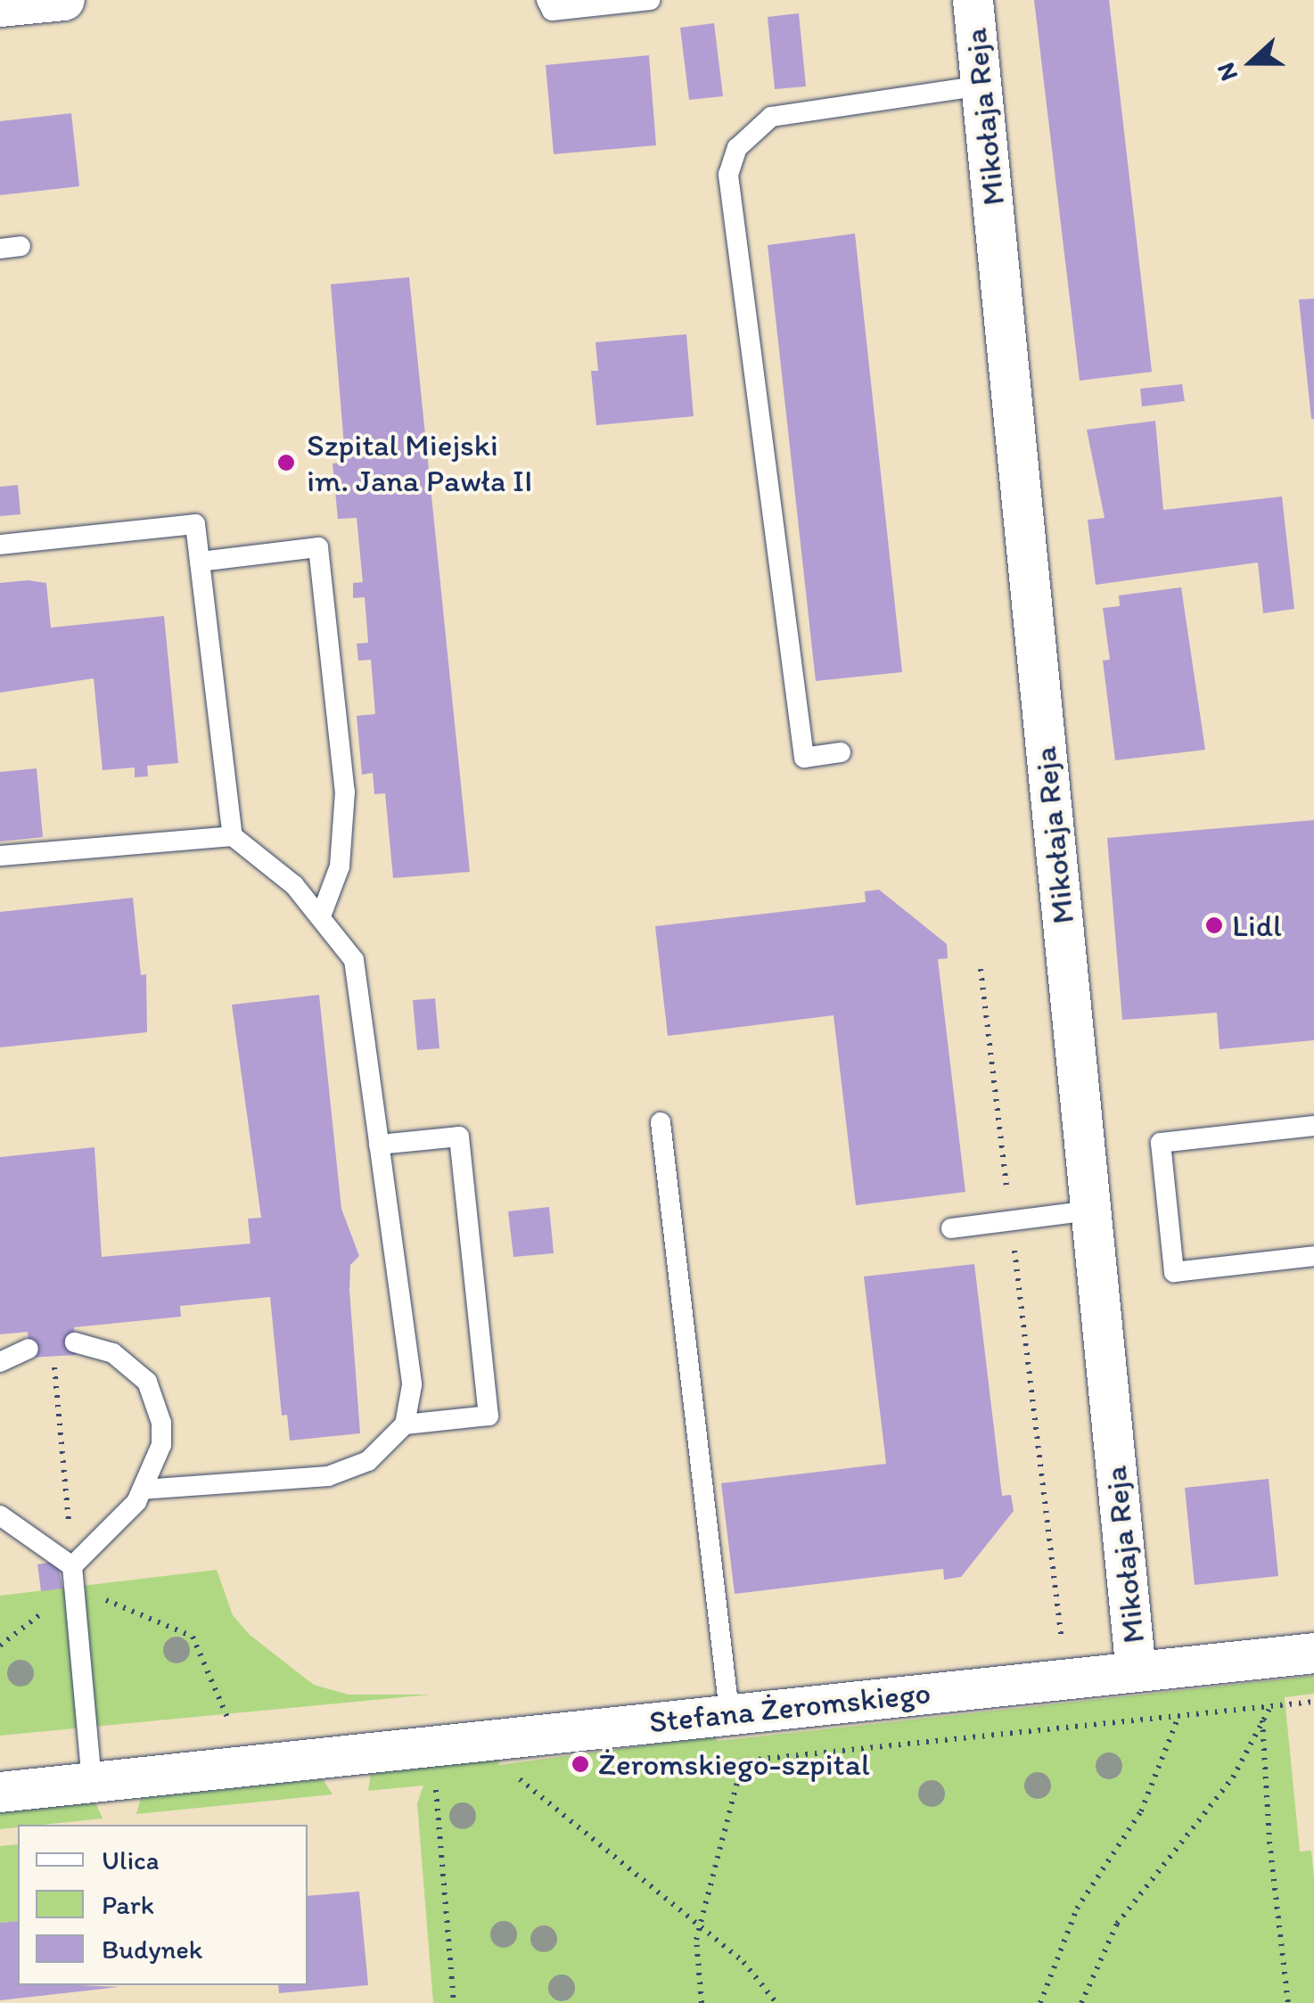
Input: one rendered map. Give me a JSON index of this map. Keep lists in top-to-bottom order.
{
  "streets": {
    "street": ["Mikołaja Reja", "Stefana Żeromskiego"]
  },
  "crossings": [
    ["Mikołaja Reja", "Stefana Żeromskiego"]
  ],
  "places": ["Szpital Miejski im. Jana Pawła II", "Lidl", "Żeromskiego-szpital"],
  "legend": ["Ulica", "Park", "Budynek"],
  "north": "left"
}
